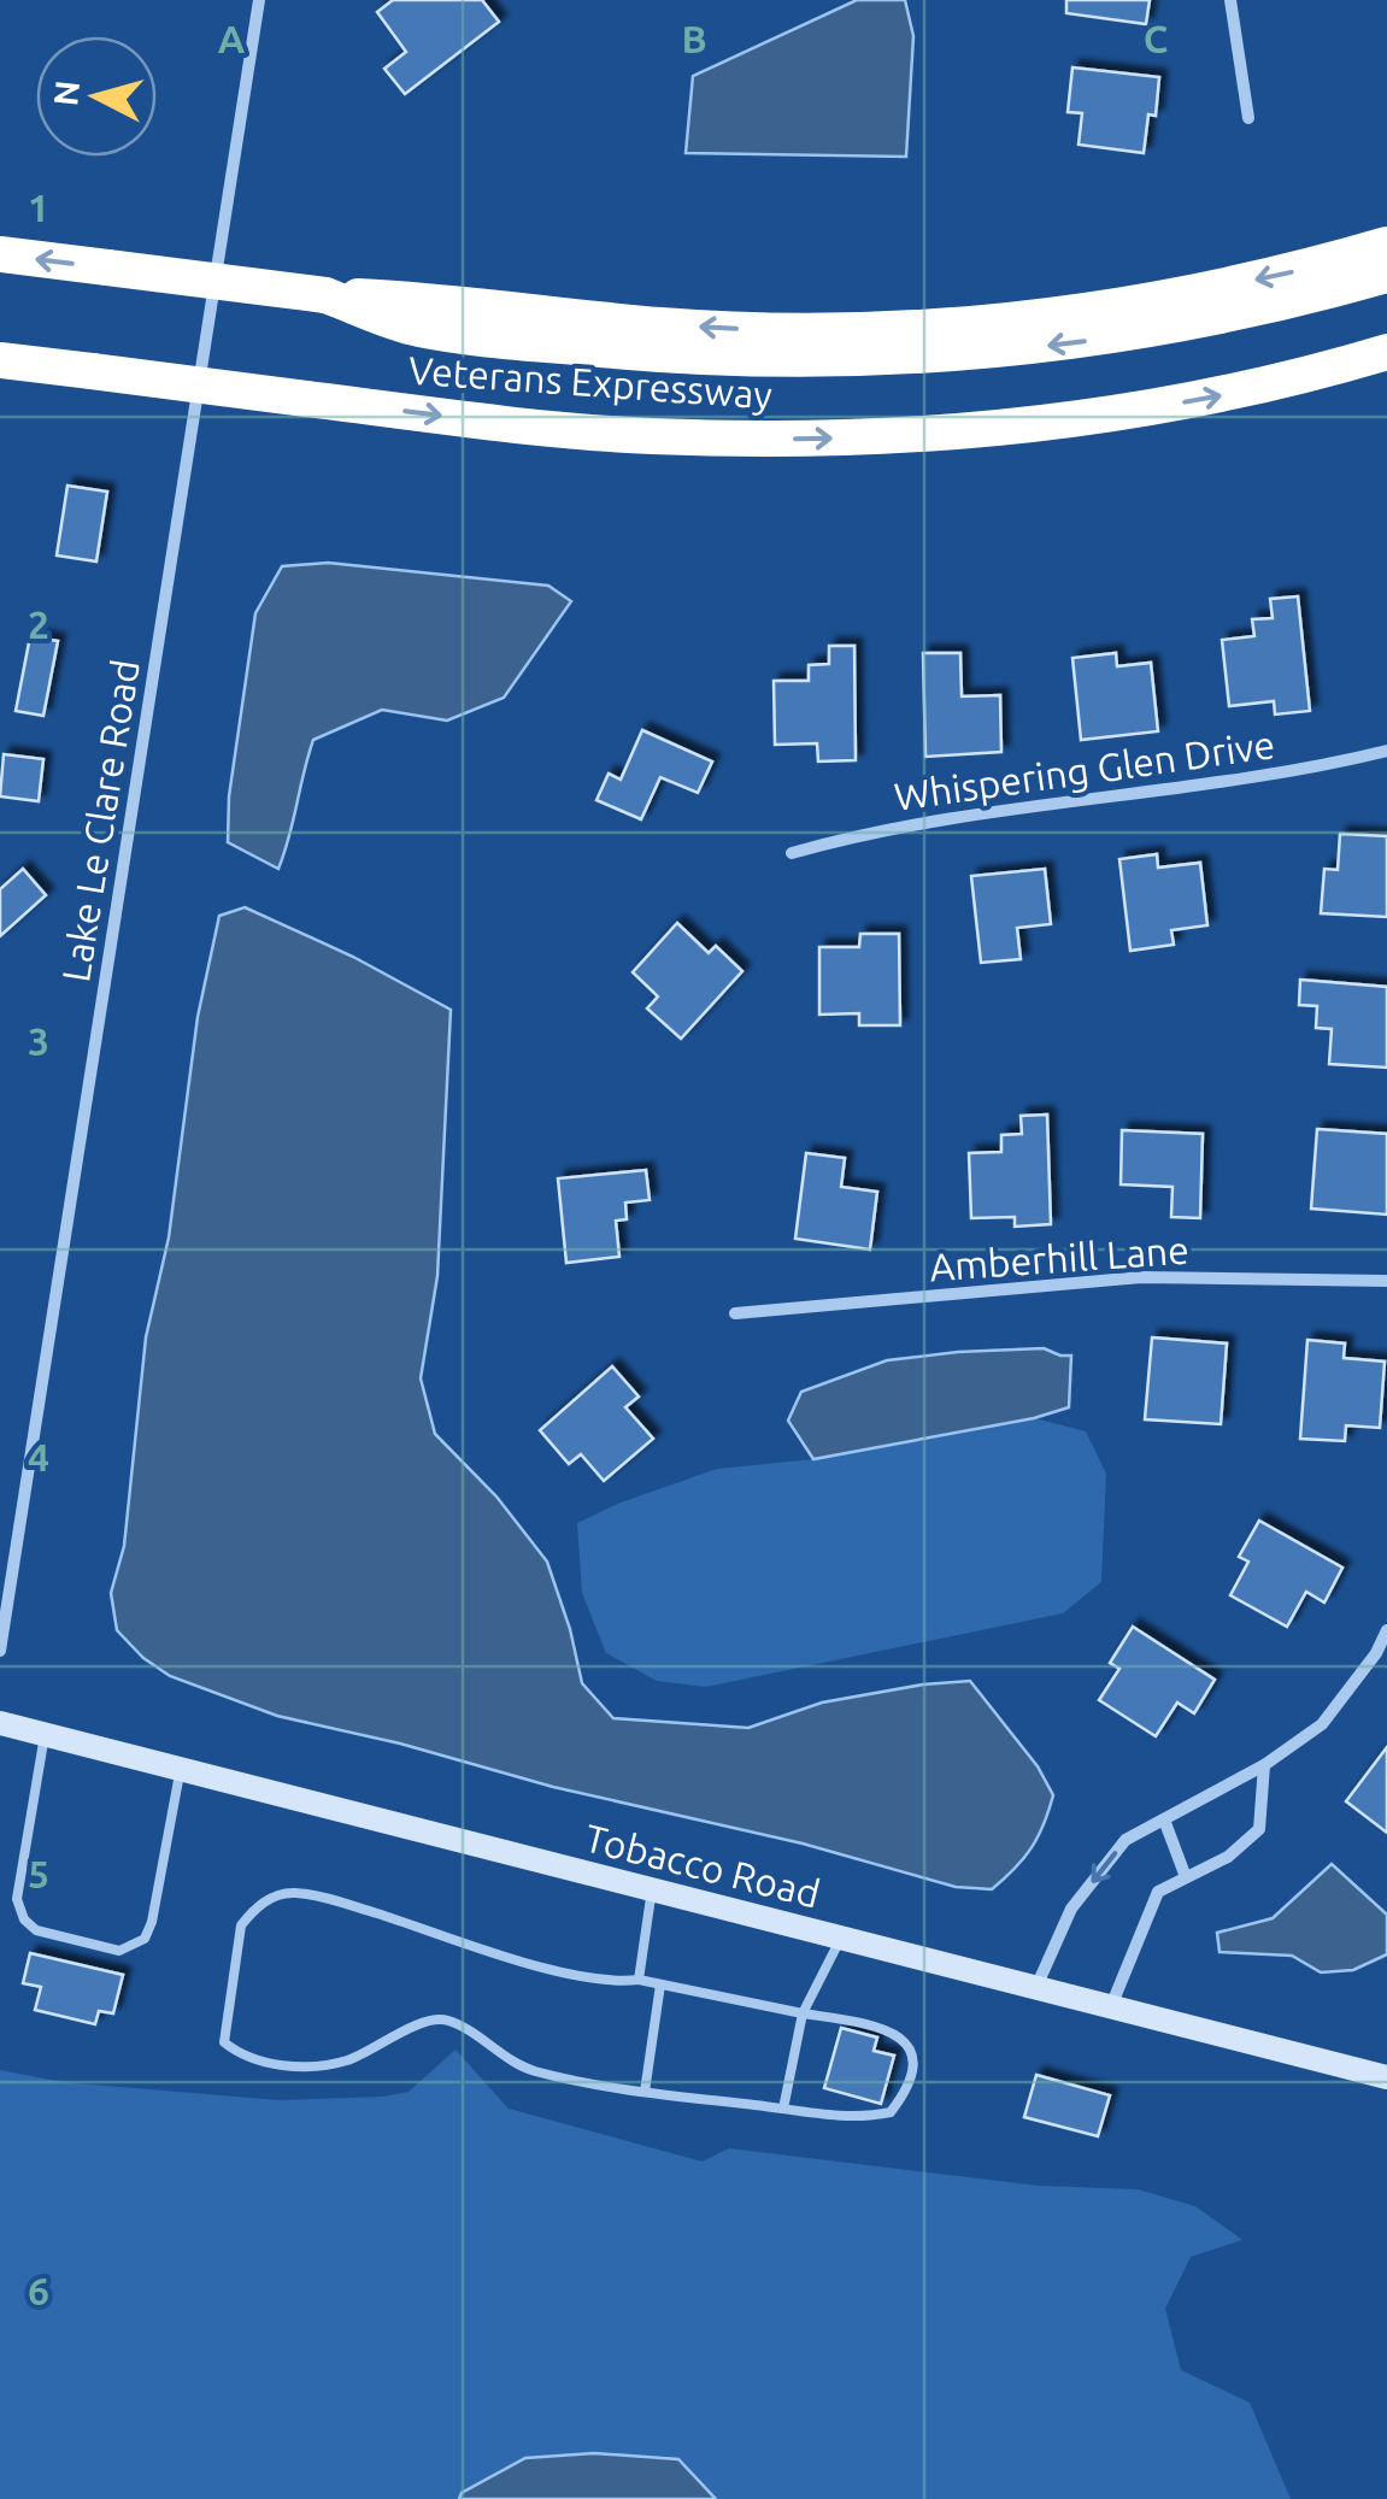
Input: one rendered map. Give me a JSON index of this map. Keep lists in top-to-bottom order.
{
  "streets": {
    "highway": ["Veterans Expressway"],
    "street": [
      "Whispering Glen Drive",
      "Lake Le Clare Road",
      "Amberhill Lane",
      "Tobacco Road"
    ]
  },
  "north": "left",
  "grid": {
    "columns": ["A", "B", "C"],
    "rows": [
      "1",
      "2",
      "3",
      "4",
      "5",
      "6"
    ]
  }
}
